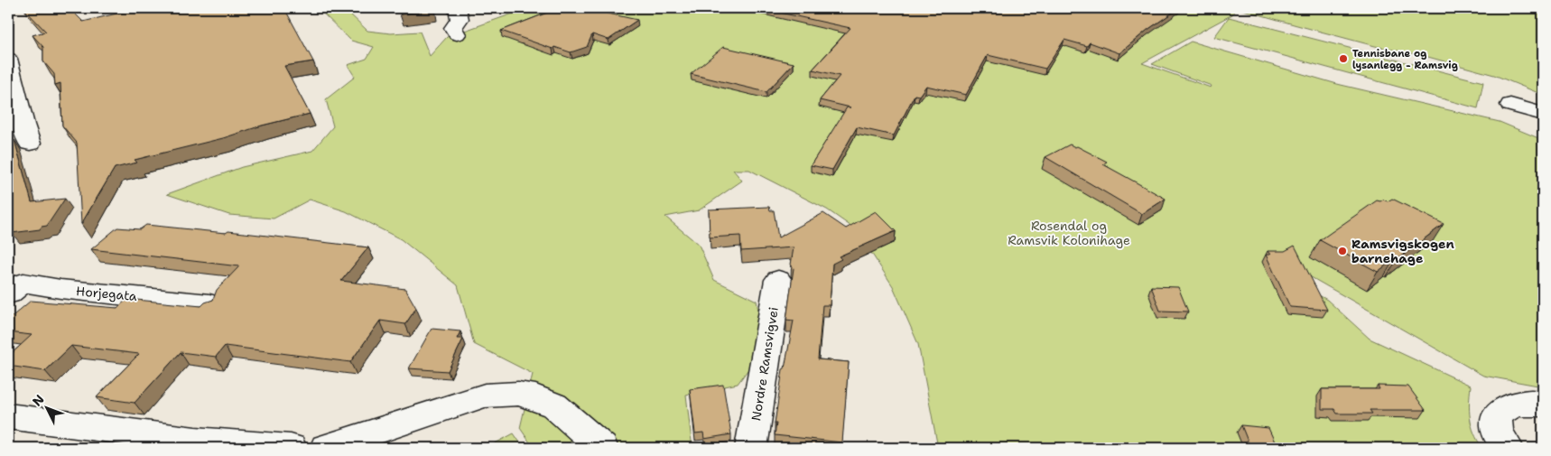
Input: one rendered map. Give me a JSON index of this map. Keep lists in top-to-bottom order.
{
  "streets": {
    "street": ["Horjegata", "Nordre Ramsvigvei"]
  },
  "parks": ["Rosendal og Ramsvik Kolonihage"],
  "places": ["Tennisbane og lysanlegg - Ramsvig", "Ramsvigskogen barnehage"],
  "north": "top left"
}
